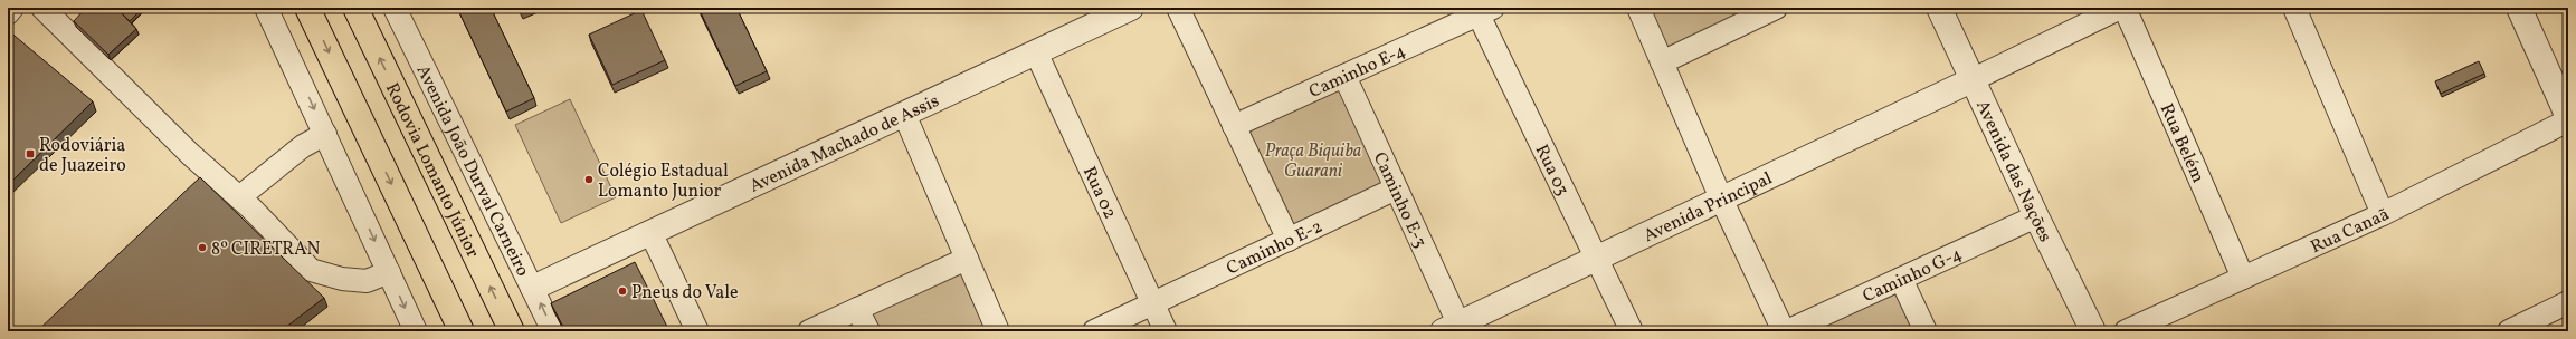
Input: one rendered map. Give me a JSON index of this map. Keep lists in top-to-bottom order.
{
  "streets": {
    "highway": ["Rodovia Lomanto Júnior"],
    "street": [
      "Caminho E-4",
      "Avenida Machado de Assis",
      "Rua Belém",
      "Avenida João Durval Carneiro",
      "Rua 03",
      "Avenida das Nações",
      "Rua 02",
      "Caminho E-3",
      "Avenida Principal",
      "Rua Canaã",
      "Caminho E-2",
      "Caminho G-4"
    ]
  },
  "crossings": [
    ["Caminho E-4", "Rua 03"],
    ["Caminho E-4", "Caminho E-3"],
    ["Avenida Machado de Assis", "Avenida João Durval Carneiro"],
    ["Avenida Machado de Assis", "Rua 02"],
    ["Rua Belém", "Rua Canaã"],
    ["Rua 03", "Avenida Principal"],
    ["Avenida das Nações", "Avenida Principal"],
    ["Avenida das Nações", "Caminho G-4"],
    ["Rua 02", "Caminho E-2"],
    ["Caminho E-3", "Avenida Principal"],
    ["Caminho E-3", "Caminho E-2"]
  ],
  "parks": ["Praça Biquiba Guarani"],
  "places": {
    "transit": ["Rodoviária de Juazeiro"],
    "other": ["Colégio Estadual Lomanto Junior", "8º CIRETRAN", "Pneus do Vale"]
  }
}
